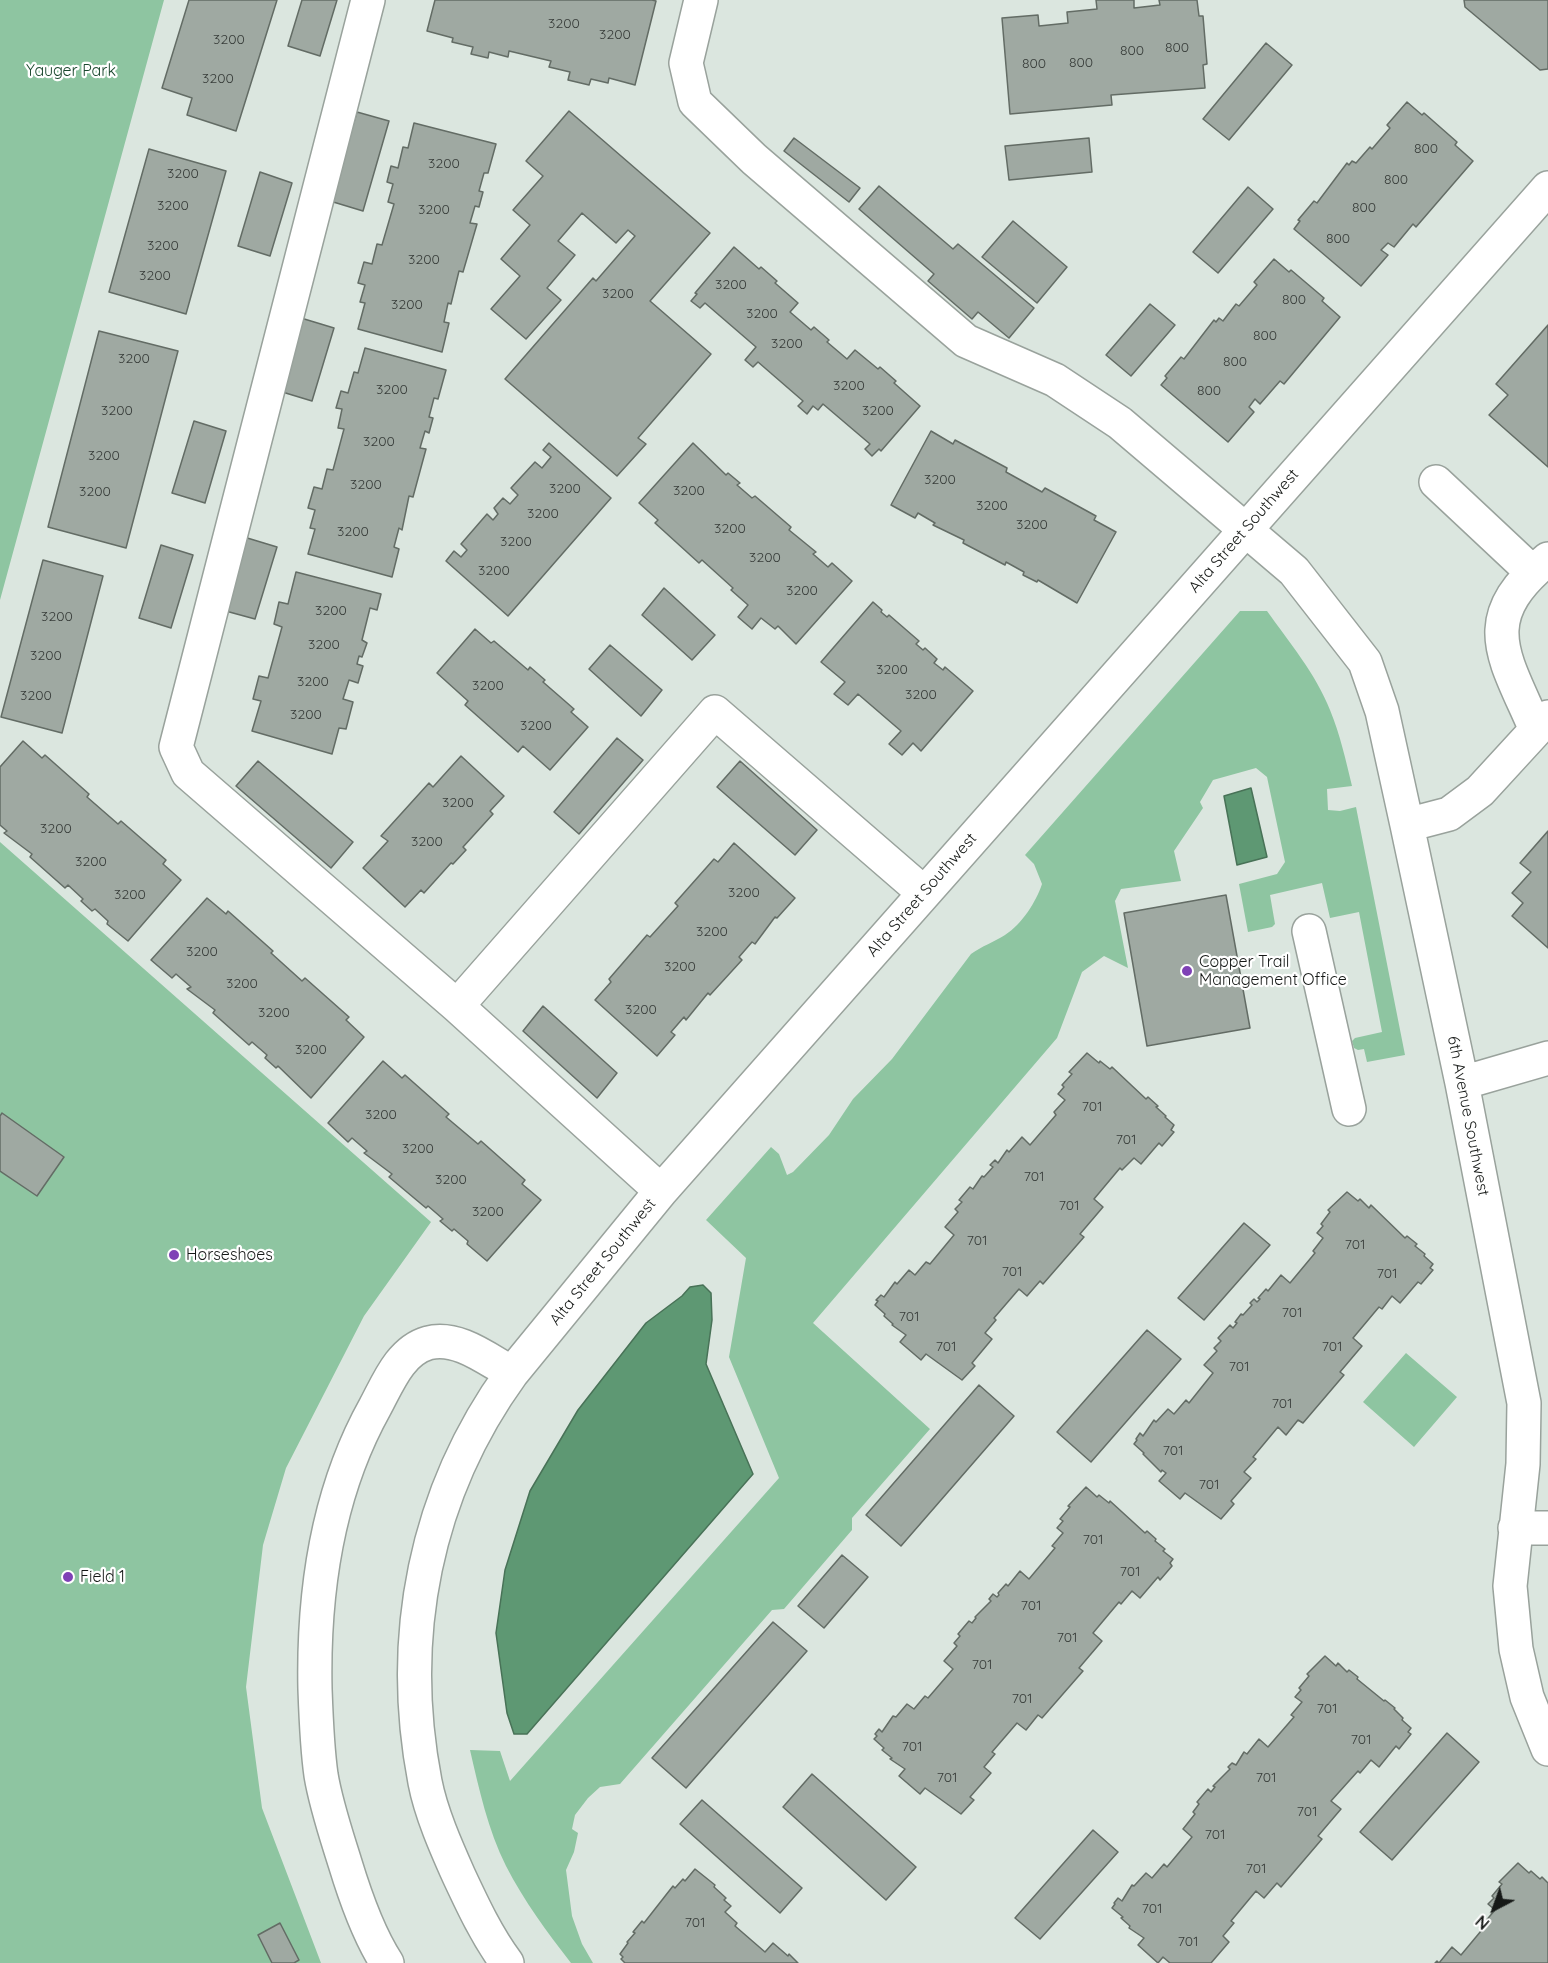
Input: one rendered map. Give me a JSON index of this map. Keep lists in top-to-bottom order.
{
  "streets": {
    "street": ["Alta Street Southwest", "6th Avenue Southwest"]
  },
  "crossings": [
    ["Alta Street Southwest", "6th Avenue Southwest"]
  ],
  "parks": ["Yauger Park"],
  "places": ["Copper Trail Management Office", "Horseshoes", "Field 1"],
  "house_numbers": [
    "3200",
    "3200",
    "3200",
    "800",
    "800",
    "800",
    "800",
    "3200",
    "800",
    "3200",
    "3200",
    "800",
    "3200",
    "800",
    "3200",
    "800",
    "3200",
    "3200",
    "3200",
    "3200",
    "3200",
    "800",
    "3200",
    "3200",
    "800",
    "3200",
    "3200",
    "800",
    "3200",
    "3200",
    "800",
    "3200",
    "3200",
    "3200",
    "3200",
    "3200",
    "3200",
    "3200",
    "3200",
    "3200",
    "3200",
    "3200",
    "3200",
    "3200",
    "3200",
    "3200",
    "3200",
    "3200",
    "3200",
    "3200",
    "3200",
    "3200",
    "3200",
    "3200",
    "3200",
    "3200",
    "3200",
    "3200",
    "3200",
    "3200",
    "3200",
    "3200",
    "3200",
    "3200",
    "3200",
    "3200",
    "3200",
    "3200",
    "3200",
    "3200",
    "3200",
    "3200",
    "3200",
    "701",
    "3200",
    "701",
    "3200",
    "701",
    "3200",
    "701",
    "3200",
    "701",
    "701",
    "701",
    "701",
    "701",
    "701",
    "701",
    "701",
    "701",
    "701",
    "701",
    "701",
    "701",
    "701",
    "701",
    "701",
    "701",
    "701",
    "701",
    "701",
    "701",
    "701",
    "701",
    "701",
    "701",
    "701",
    "701",
    "701",
    "701"
  ],
  "north": "bottom left"
}
